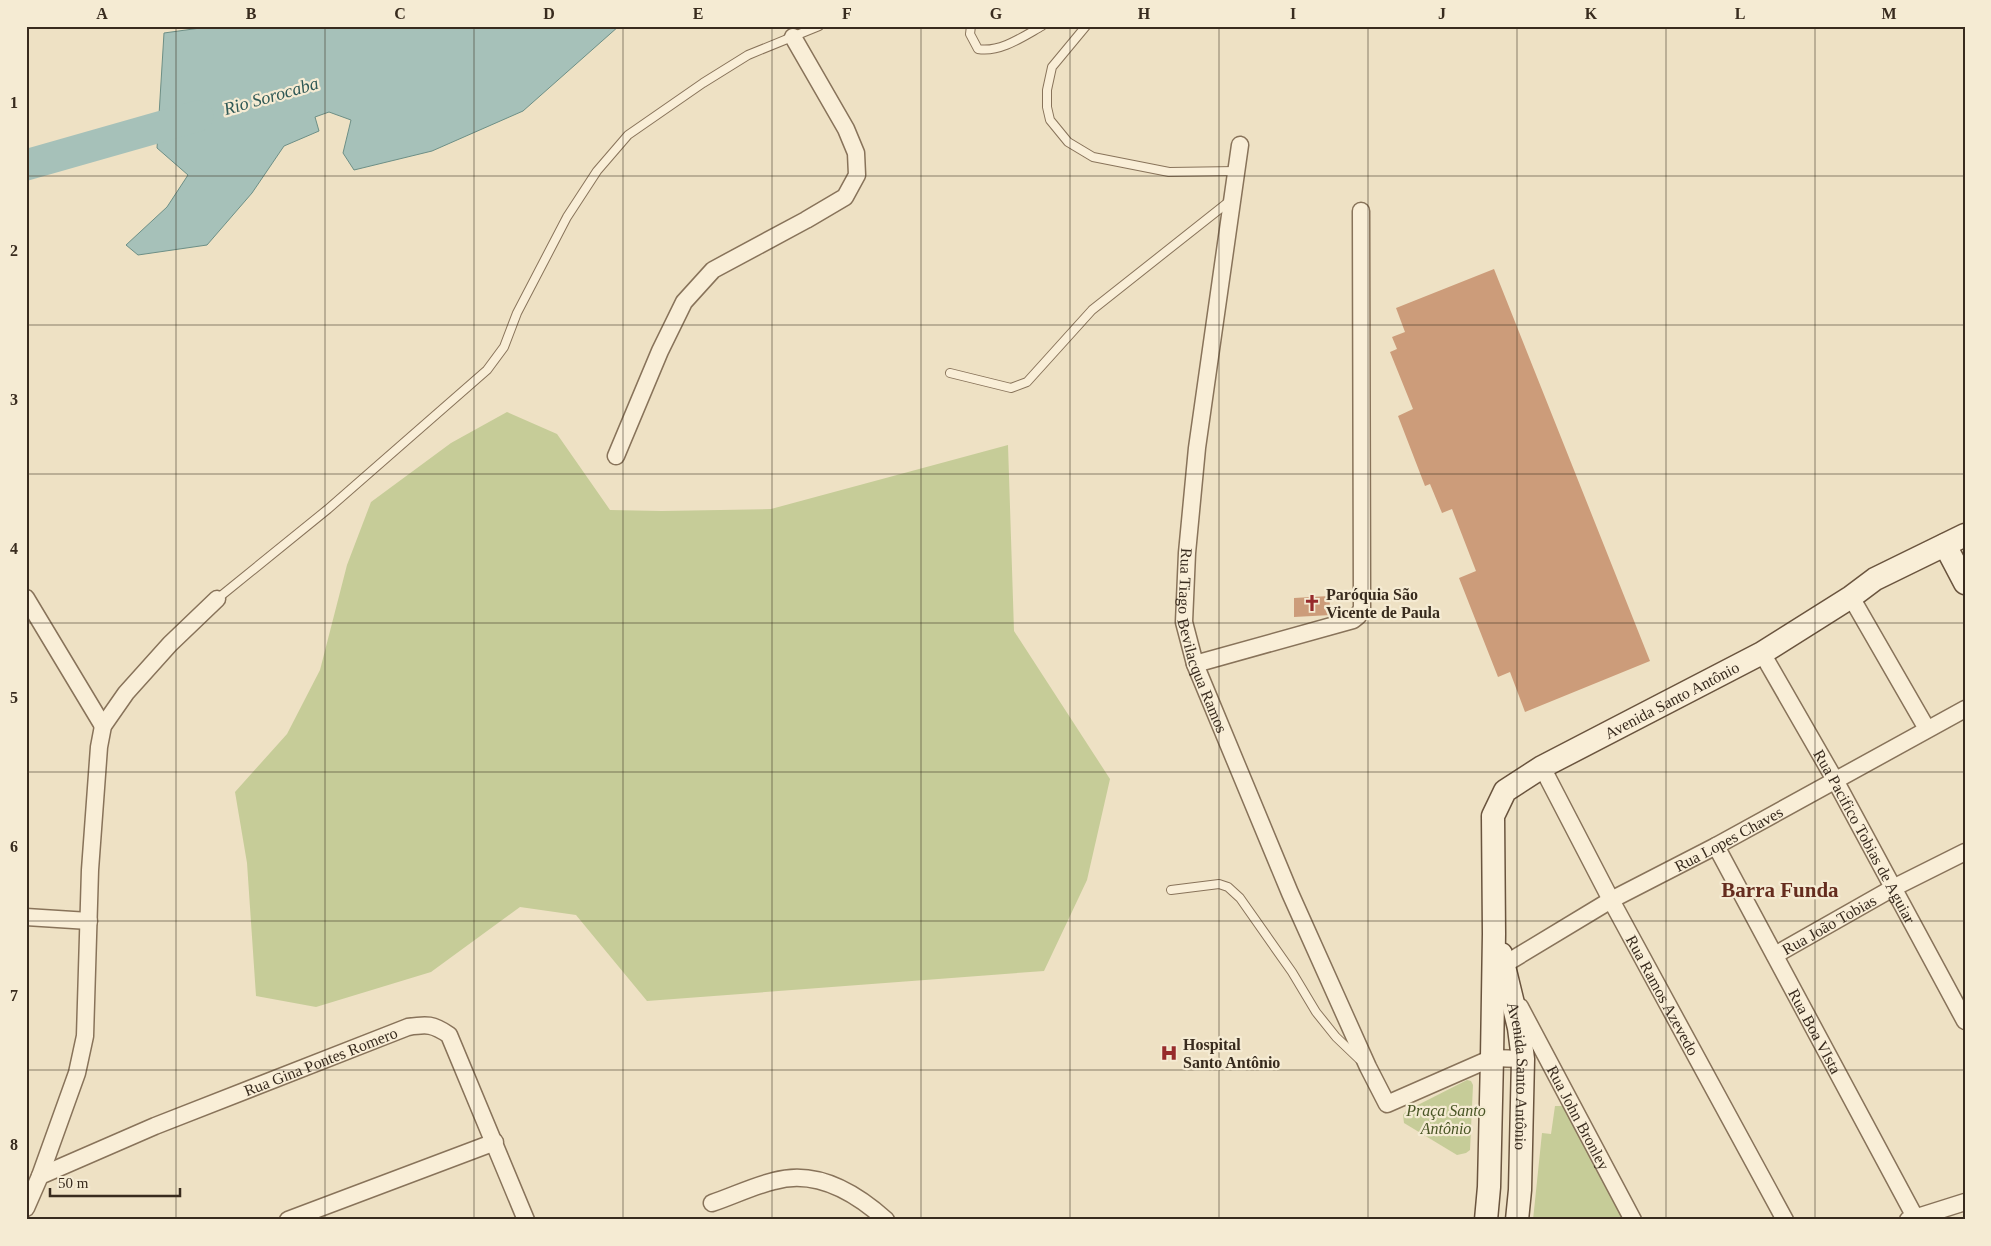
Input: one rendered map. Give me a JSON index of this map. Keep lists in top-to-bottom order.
{
  "streets": {
    "main road": ["Avenida Santo Antônio"],
    "street": [
      "Rua Tiago Bevilacqua Ramos",
      "Rua Pacifico Tobias de Aguiar",
      "Rua Lopes Chaves",
      "Rua João Tobias",
      "Rua Ramos Azevedo",
      "Rua Boa VIsta",
      "Rua Gina Pontes Romero",
      "Rua John Bronley"
    ]
  },
  "crossings": [
    ["Rua Tiago Bevilacqua Ramos", "Avenida Santo Antônio"],
    ["Avenida Santo Antônio", "Rua Pacifico Tobias de Aguiar"],
    ["Avenida Santo Antônio", "Rua Lopes Chaves"],
    ["Avenida Santo Antônio", "Rua Ramos Azevedo"],
    ["Avenida Santo Antônio", "Rua John Bronley"],
    ["Rua Pacifico Tobias de Aguiar", "Rua Lopes Chaves"],
    ["Rua Pacifico Tobias de Aguiar", "Rua João Tobias"],
    ["Rua Lopes Chaves", "Rua Ramos Azevedo"],
    ["Rua Lopes Chaves", "Rua Boa VIsta"],
    ["Rua João Tobias", "Rua Boa VIsta"]
  ],
  "districts": ["Barra Funda"],
  "water": ["Rio Sorocaba"],
  "parks": ["Praça Santo Antônio"],
  "places": {
    "church": ["Paróquia São Vicente de Paula"],
    "hospital": ["Hospital Santo Antônio"]
  },
  "scale_bar": "50 m",
  "grid": {
    "columns": [
      "A",
      "B",
      "C",
      "D",
      "E",
      "F",
      "G",
      "H",
      "I",
      "J",
      "K",
      "L",
      "M"
    ],
    "rows": [
      "1",
      "2",
      "3",
      "4",
      "5",
      "6",
      "7",
      "8"
    ]
  }
}
